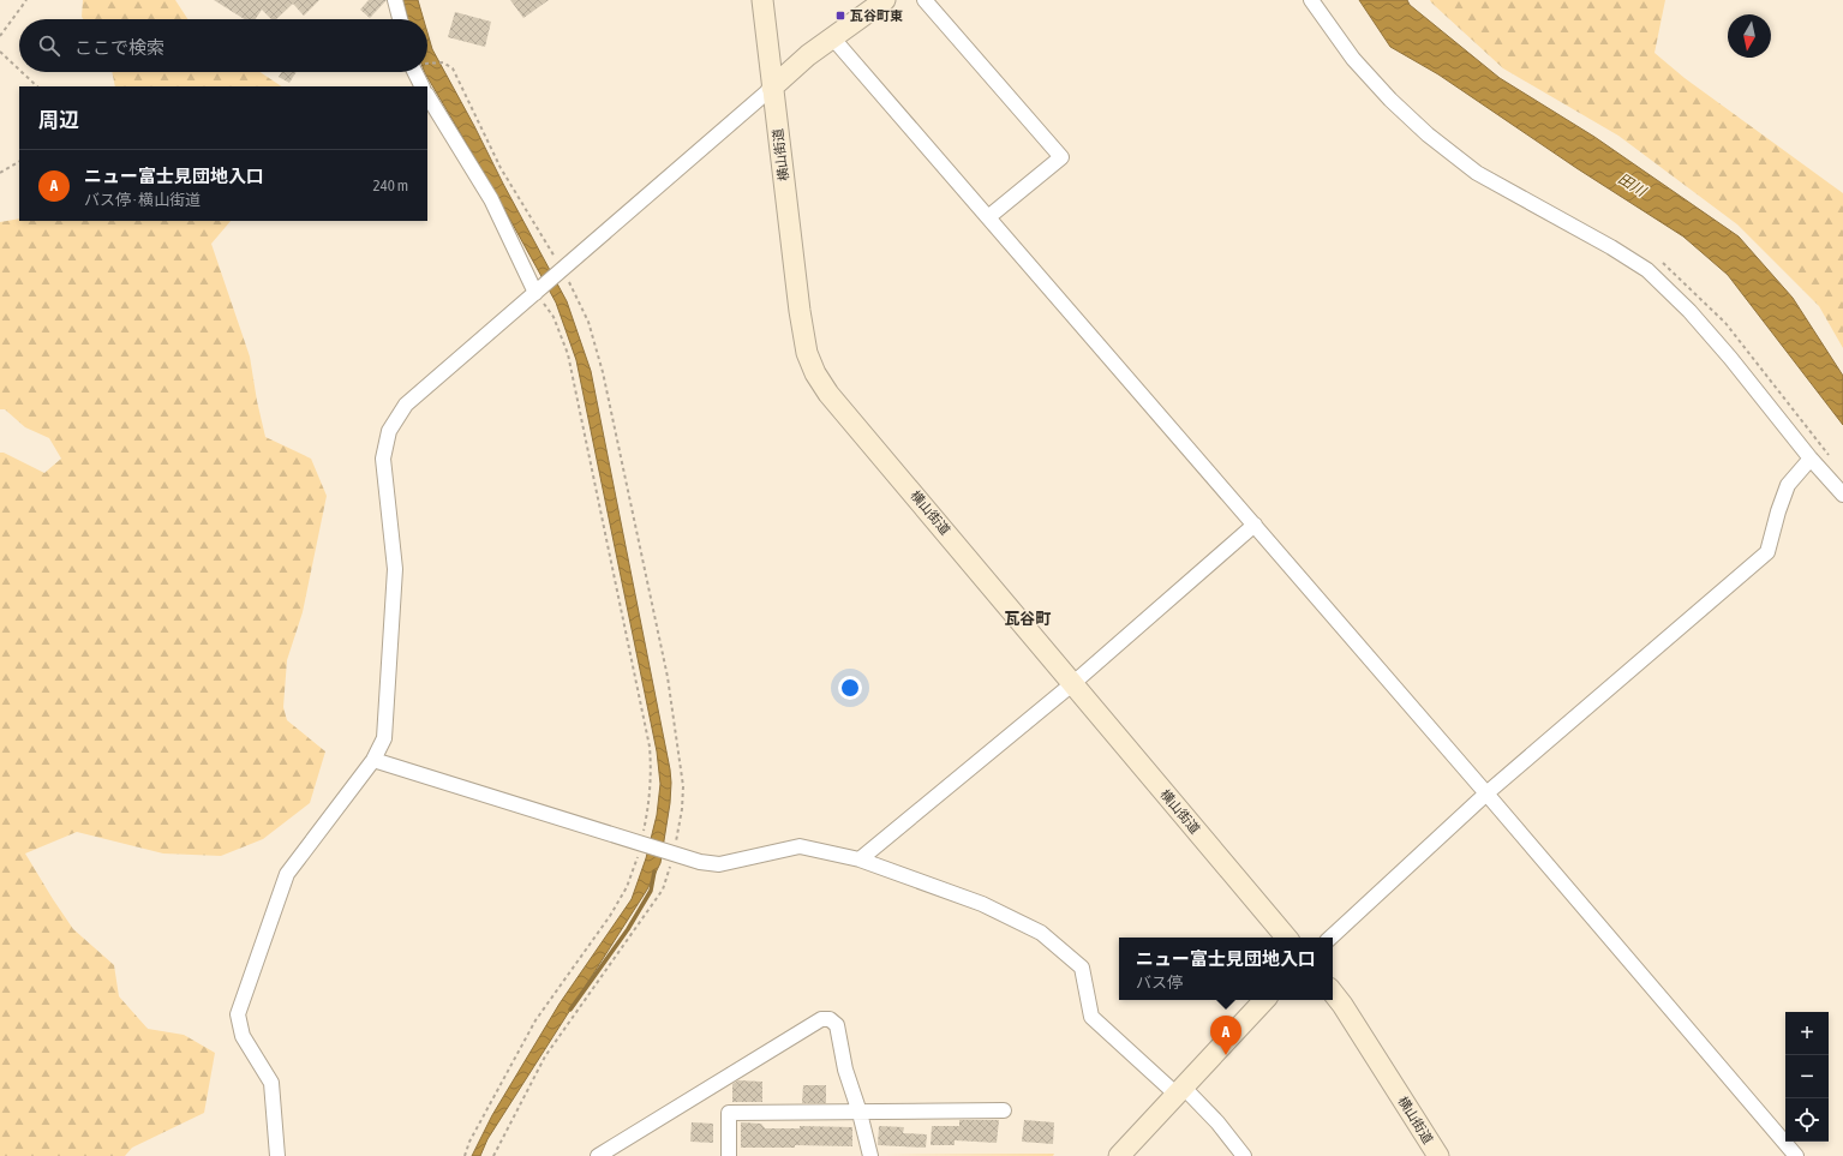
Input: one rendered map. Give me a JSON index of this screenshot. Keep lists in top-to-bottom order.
{
  "streets": {
    "street": ["横山街道"]
  },
  "districts": ["瓦谷町"],
  "water": ["田川"],
  "places": {
    "transit": ["瓦谷町東"]
  },
  "north": "bottom",
  "page": {
    "search": "ここで検索",
    "heading": "周辺",
    "list": [
      {
        "mark": "A",
        "name": "ニュー富士見団地入口",
        "note": "バス停 · 横山街道",
        "value": "240 m"
      }
    ],
    "popup": ["ニュー富士見団地入口", "バス停"],
    "map_buttons": ["+", "−"],
    "pins": "A"
  }
}
